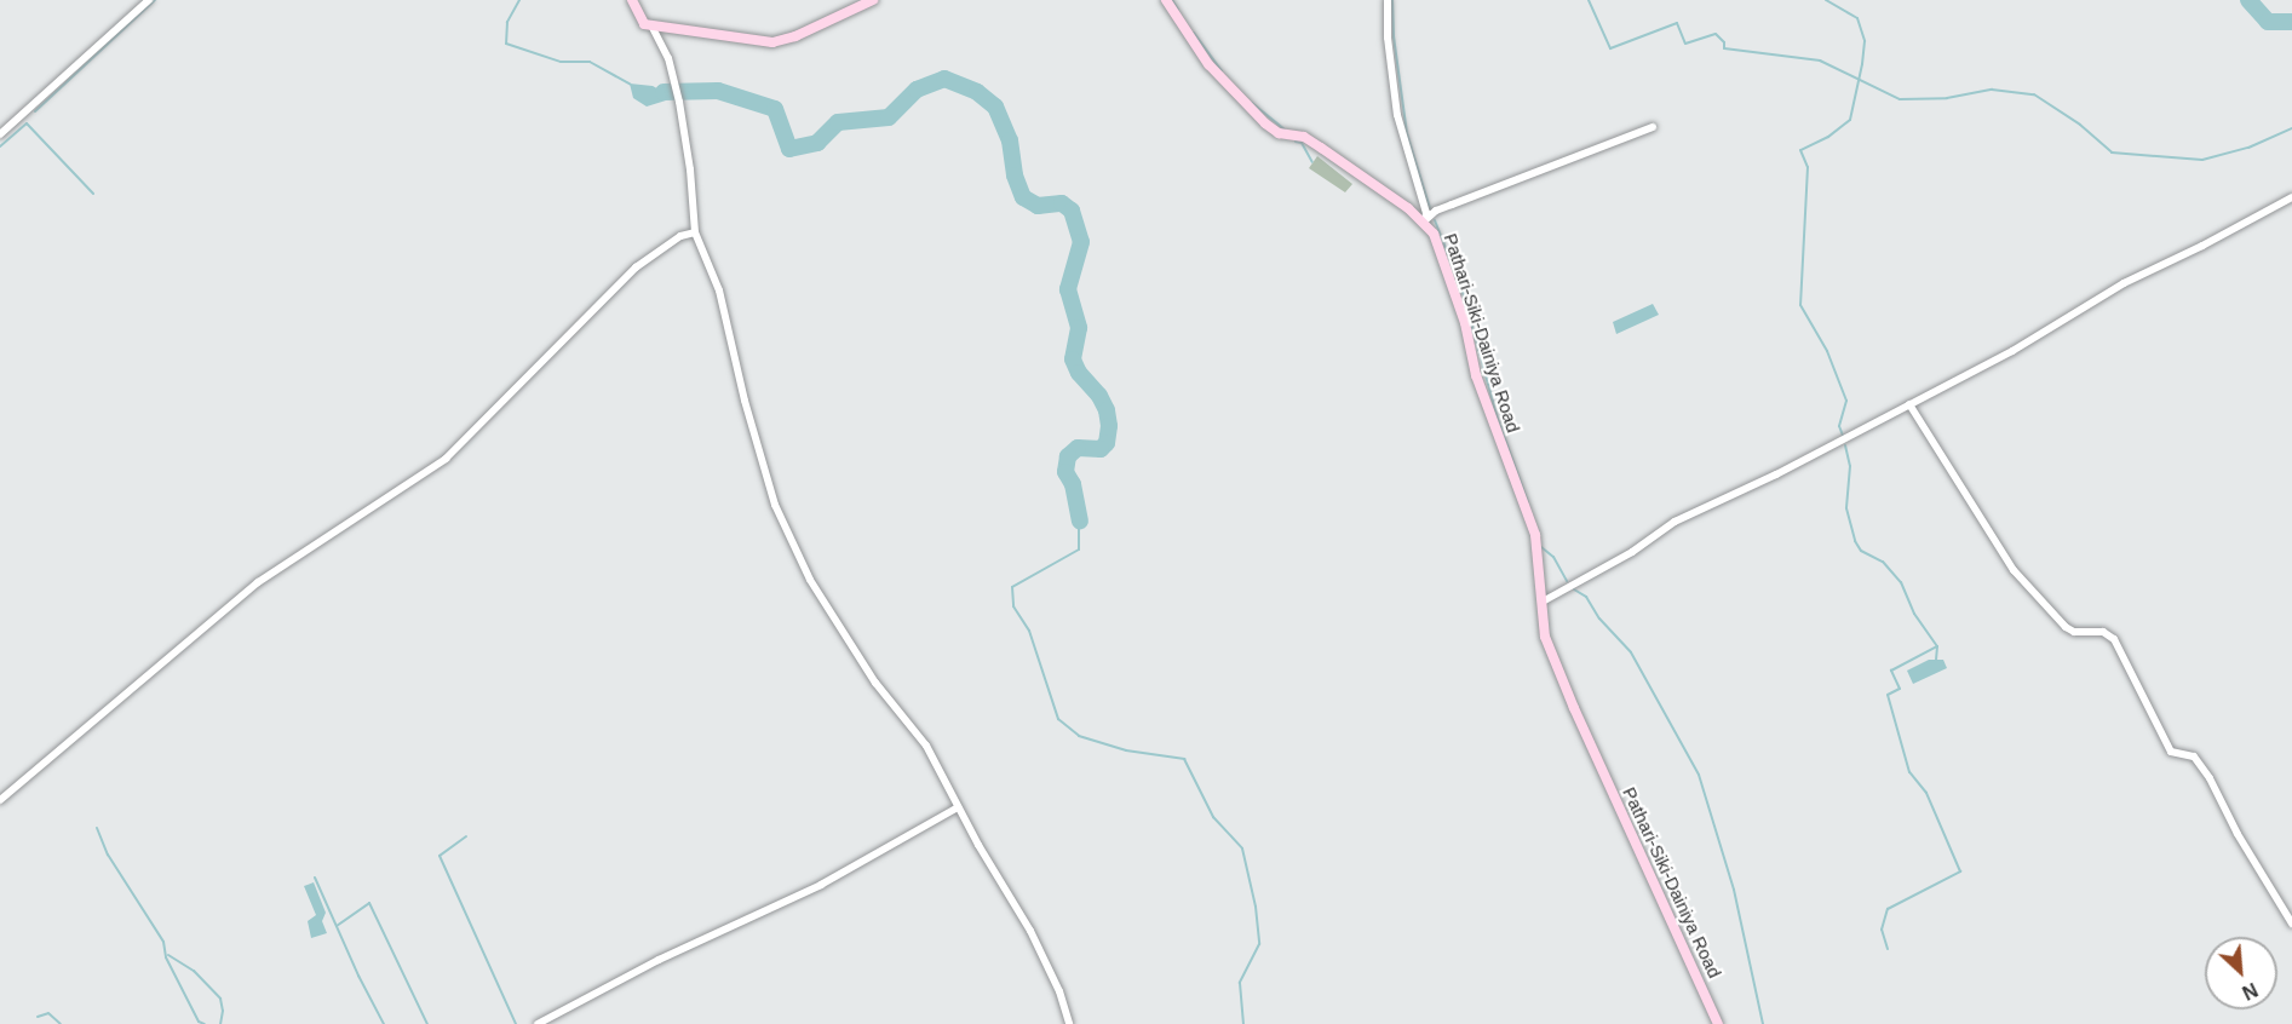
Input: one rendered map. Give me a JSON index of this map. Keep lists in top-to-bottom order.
{
  "streets": {
    "main road": ["Pathari-Siki-Dainiya Road"]
  },
  "north": "bottom right"
}
